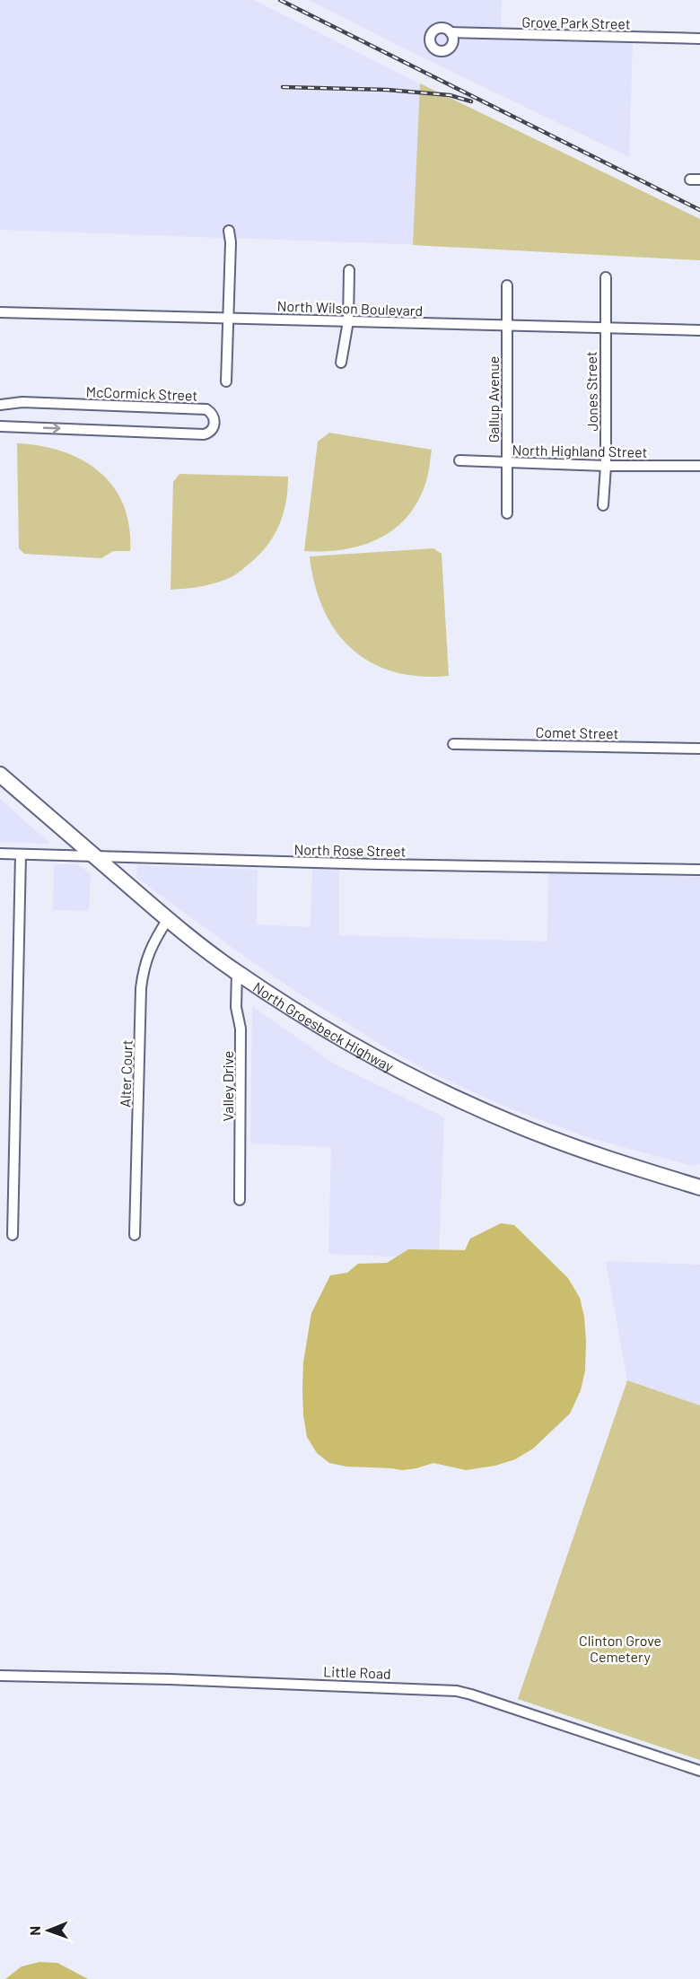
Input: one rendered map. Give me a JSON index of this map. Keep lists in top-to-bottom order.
{
  "streets": {
    "main road": ["North Groesbeck Highway"],
    "street": [
      "Grove Park Street",
      "North Wilson Boulevard",
      "Jones Street",
      "McCormick Street",
      "Gallup Avenue",
      "North Highland Street",
      "Comet Street",
      "North Rose Street",
      "Alter Court",
      "Valley Drive",
      "Little Road"
    ]
  },
  "crossings": [
    ["North Wilson Boulevard", "Jones Street"],
    ["North Wilson Boulevard", "Gallup Avenue"],
    ["Jones Street", "North Highland Street"],
    ["Gallup Avenue", "North Highland Street"],
    ["North Rose Street", "North Groesbeck Highway"],
    ["North Groesbeck Highway", "Alter Court"],
    ["North Groesbeck Highway", "Valley Drive"]
  ],
  "parks": ["Clinton Grove Cemetery"],
  "north": "left"
}
